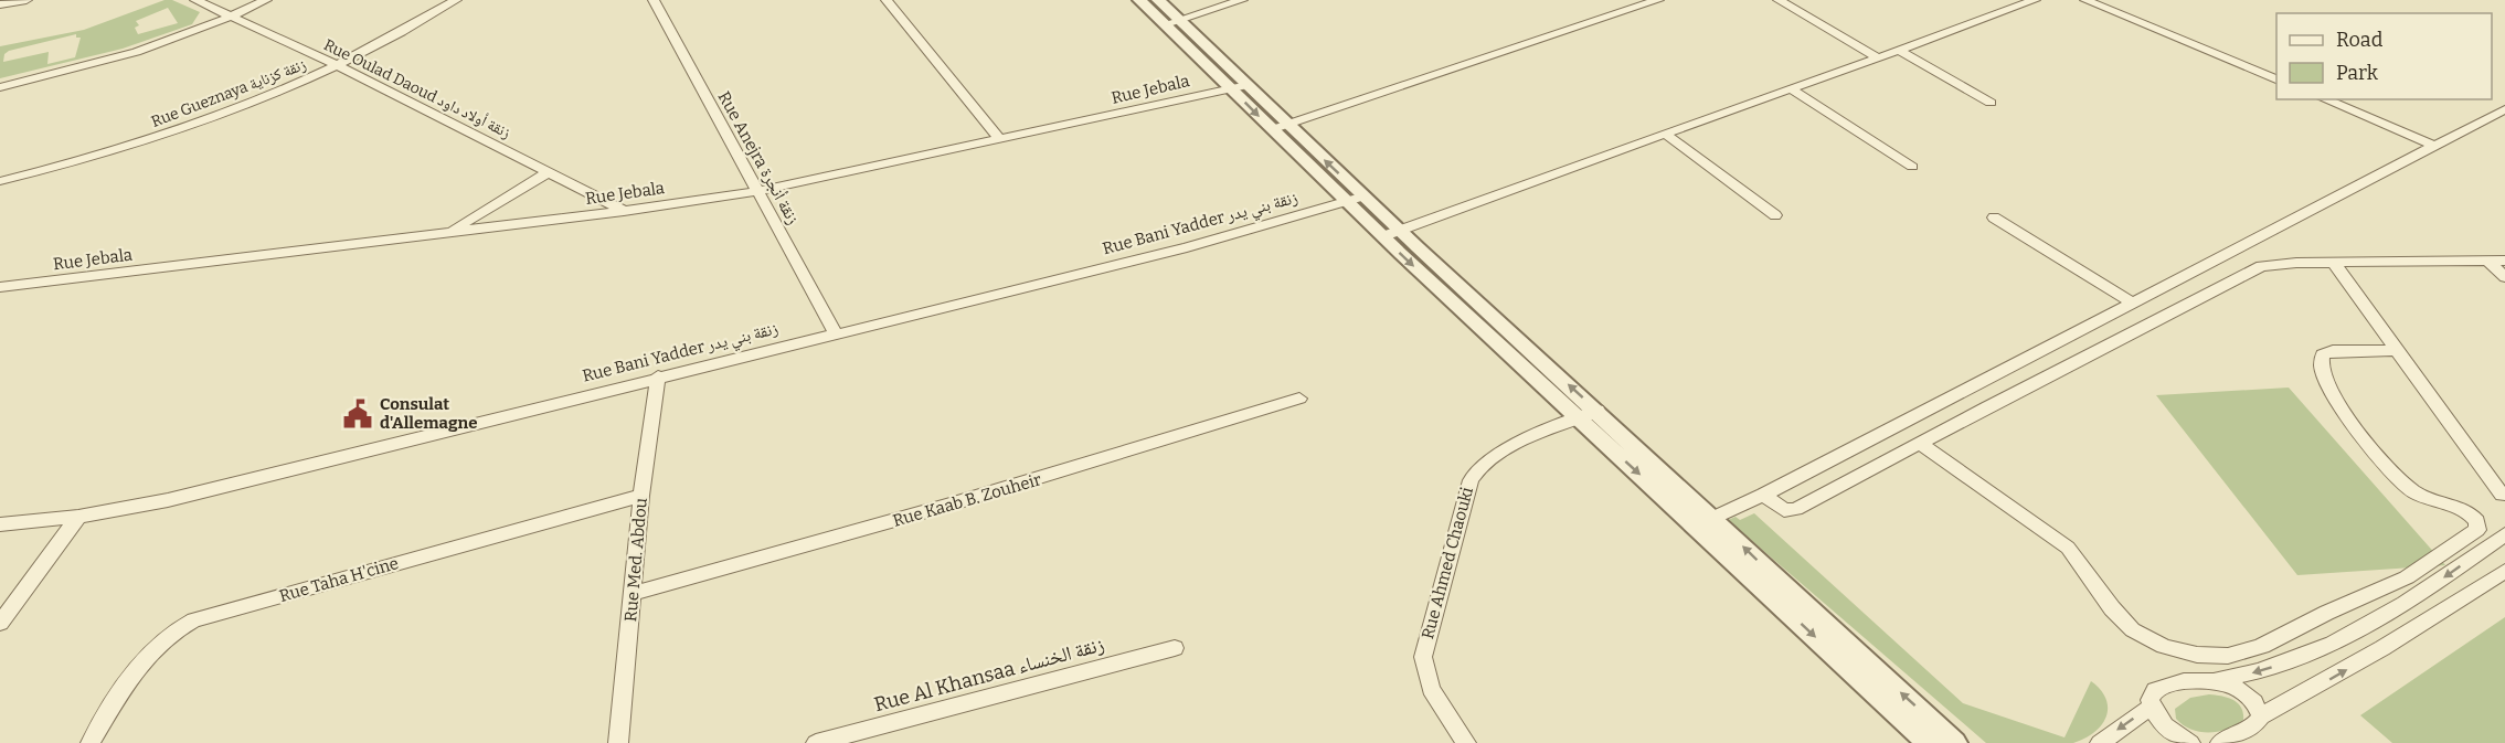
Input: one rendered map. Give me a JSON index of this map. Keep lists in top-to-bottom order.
{
  "streets": {
    "street": [
      "Rue Oulad Daoud زنقة أولاد داود",
      "Rue Jebala",
      "Rue Gueznaya زنقة كزناية",
      "Rue Anejra زنقة أنجرة",
      "Rue Bani Yadder زنقة بني يدر",
      "Rue Kaab B. Zouheir",
      "Rue Med. Abdou",
      "Rue Ahmed Chaouki",
      "Rue Taha H'cine",
      "Rue Al Khansaa زنقة الخنساء"
    ]
  },
  "crossings": [
    ["Rue Oulad Daoud زنقة أولاد داود", "Rue Jebala"],
    ["Rue Oulad Daoud زنقة أولاد داود", "Rue Gueznaya زنقة كزناية"],
    ["Rue Jebala", "Rue Anejra زنقة أنجرة"],
    ["Rue Anejra زنقة أنجرة", "Rue Bani Yadder زنقة بني يدر"],
    ["Rue Bani Yadder زنقة بني يدر", "Rue Med. Abdou"],
    ["Rue Kaab B. Zouheir", "Rue Med. Abdou"],
    ["Rue Med. Abdou", "Rue Taha H'cine"]
  ],
  "places": {
    "public building": ["Consulat d'Allemagne"]
  },
  "legend": ["Road", "Park"]
}
